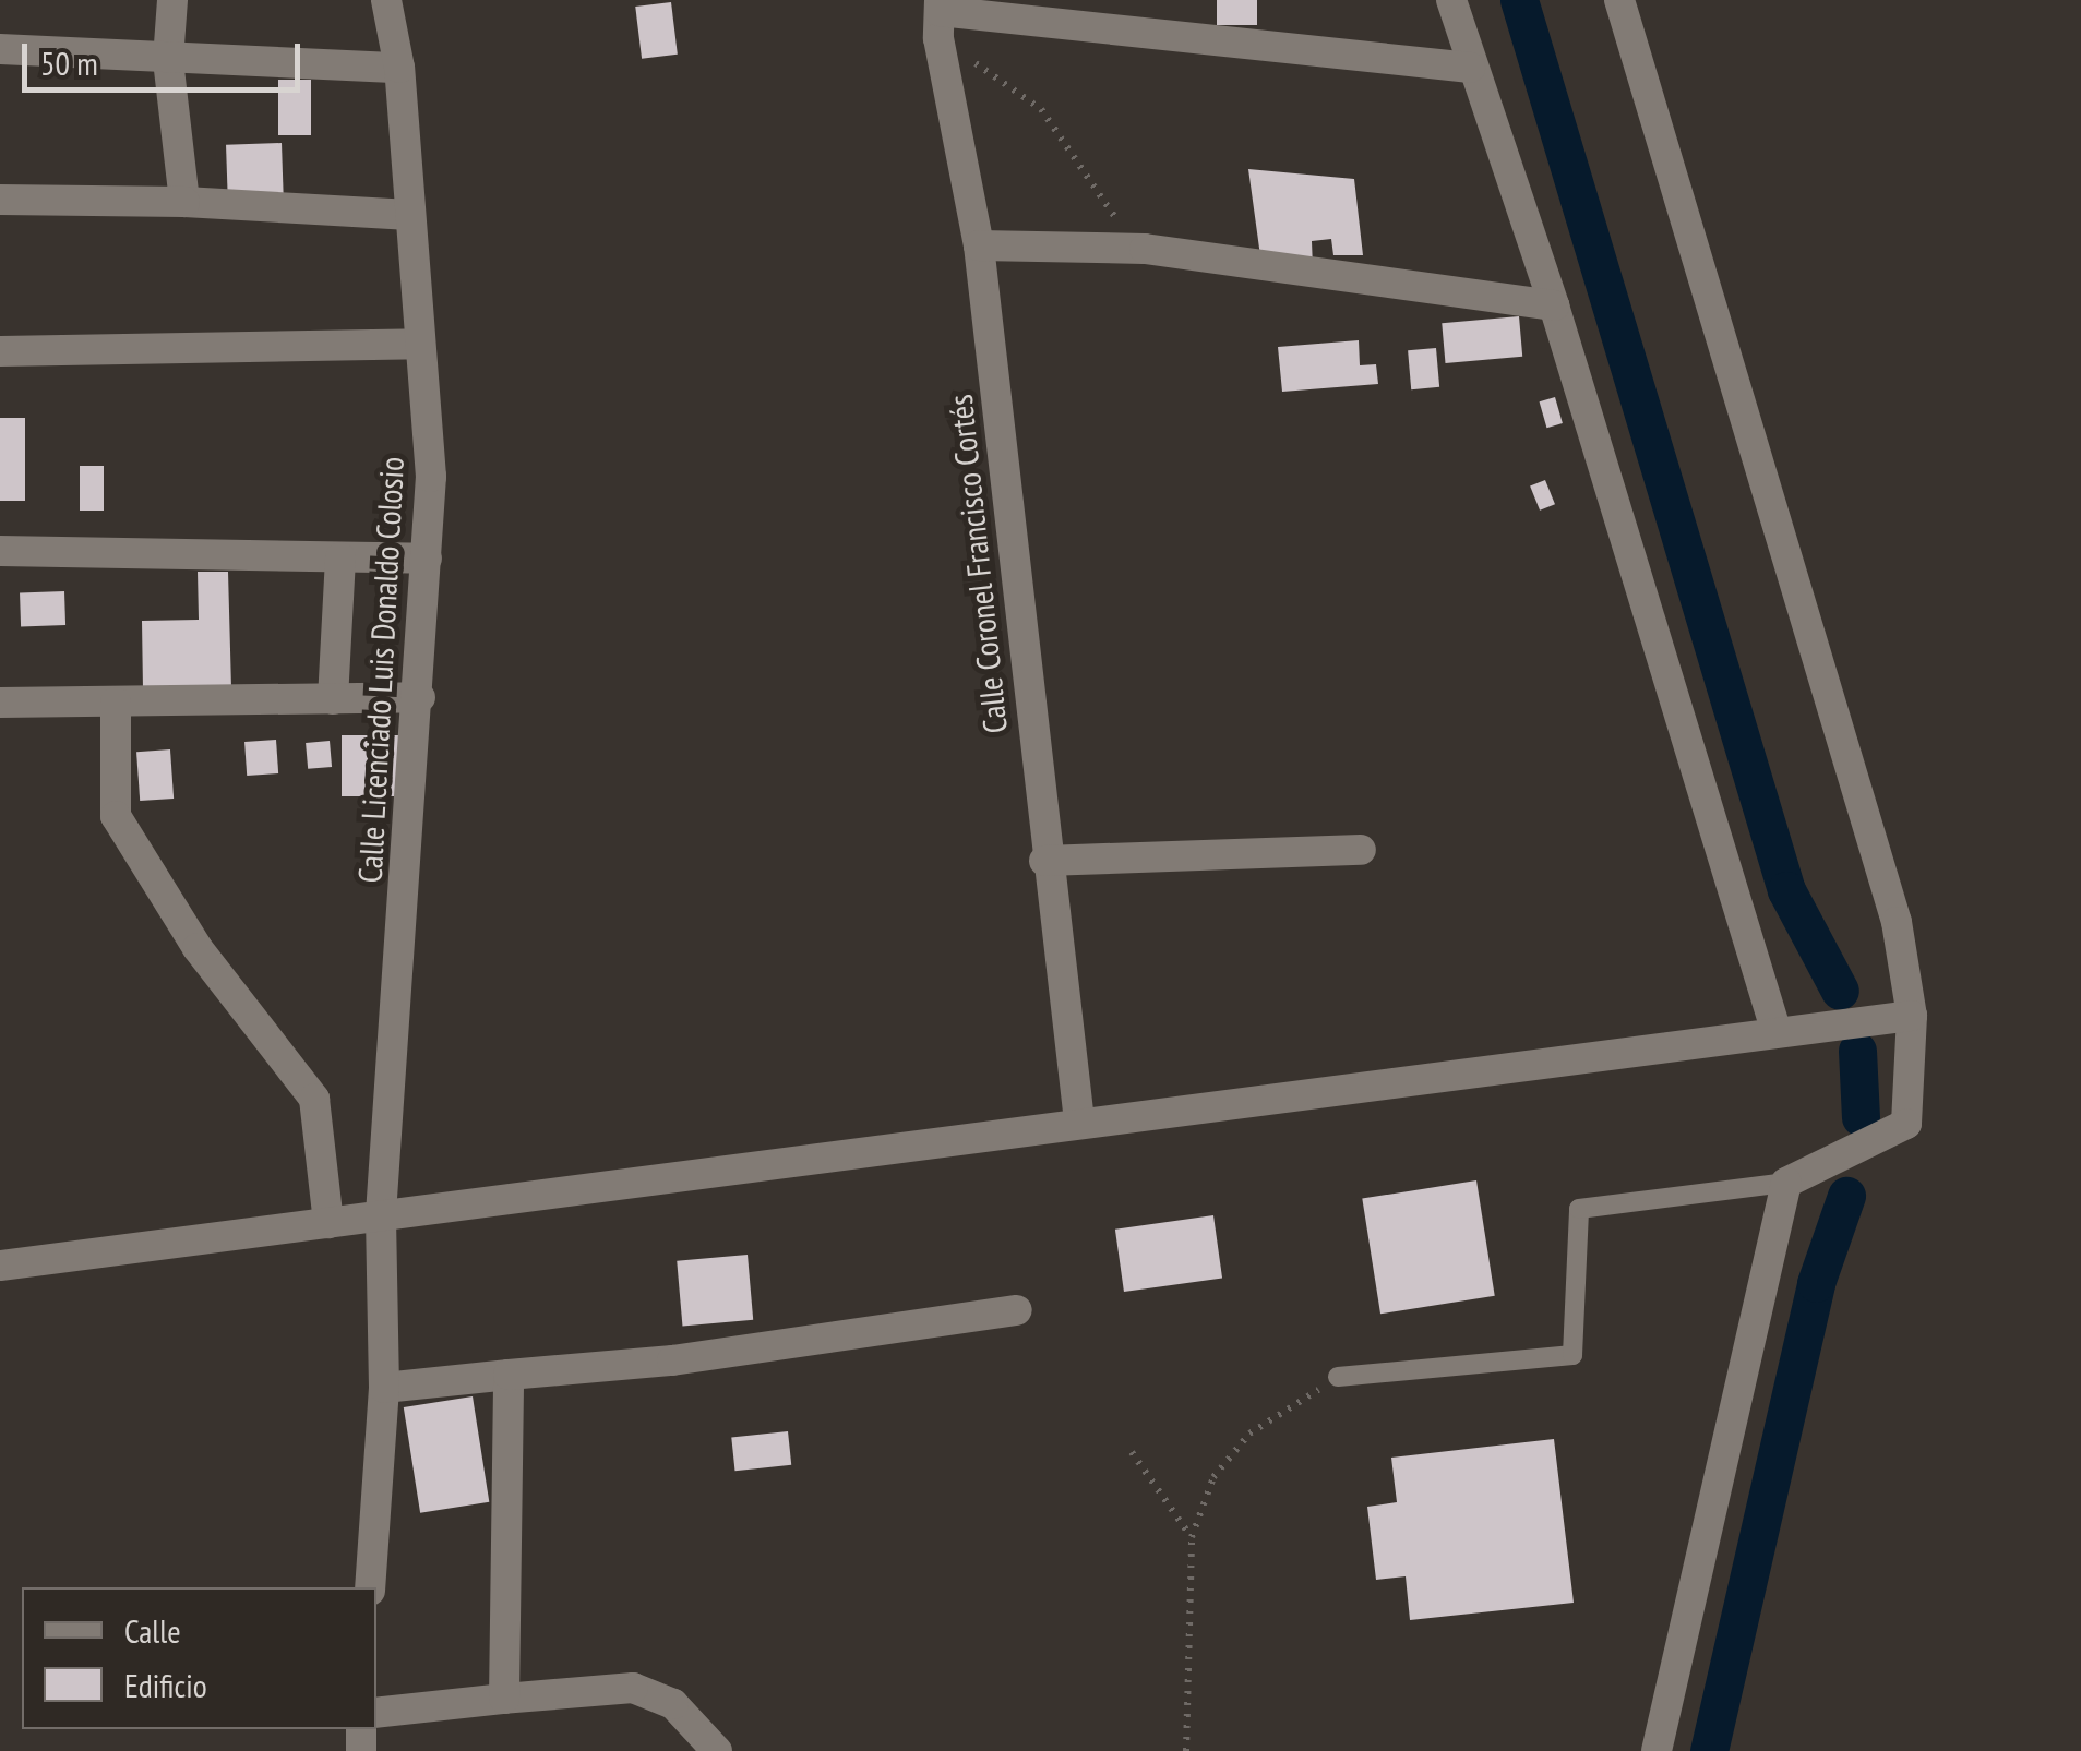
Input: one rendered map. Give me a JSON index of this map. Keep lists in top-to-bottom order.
{
  "streets": {
    "street": ["Calle Coronel Francisco Cortés", "Calle Licenciado Luis Donaldo Colosio"]
  },
  "legend": ["Calle", "Edificio"],
  "scale_bar": "50 m"
}
